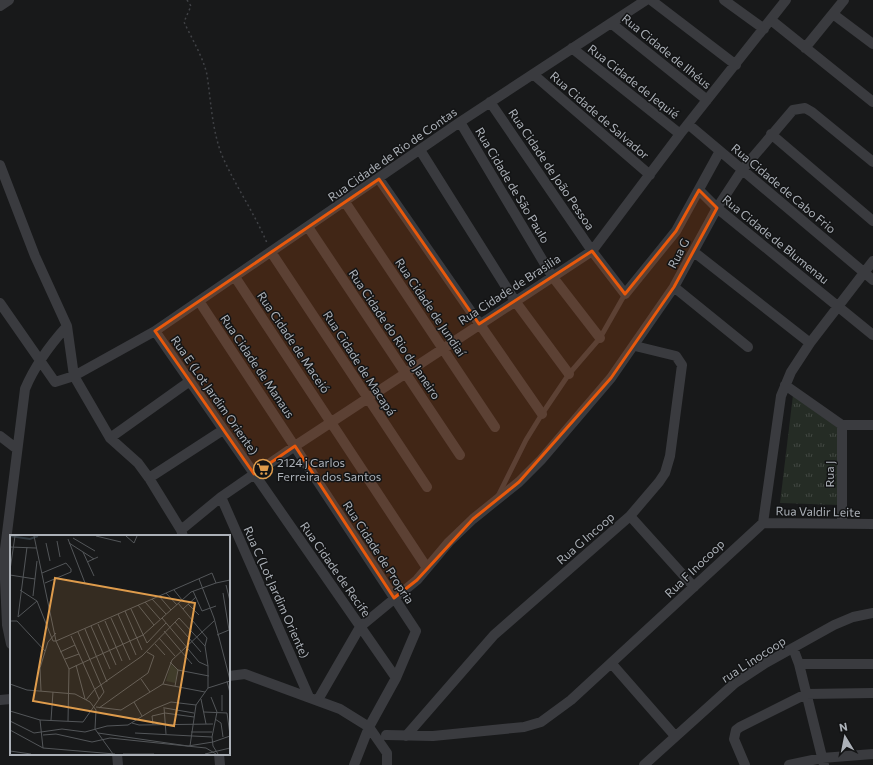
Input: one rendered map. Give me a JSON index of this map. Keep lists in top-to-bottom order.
{
  "streets": {
    "street": [
      "Rua Cidade de Ilhéus",
      "Rua Cidade de Jequié",
      "Rua Cidade de Salvador",
      "Rua Cidade de Rio de Contas",
      "Rua Cidade de João Pessoa",
      "Rua Cidade de São Paulo",
      "Rua Cidade de Cabo Frio",
      "Rua Cidade de Blumenau",
      "Rua G",
      "Rua Cidade de Brasilia",
      "Rua Cidade de Jundiaí",
      "Rua Cidade do Rio de Janeiro",
      "Rua Cidade de Maceió",
      "Rua Cidade de Macapá",
      "Rua Cidade de Manaus",
      "Rua E (Lot Jardim Oriente)",
      "Rua J",
      "Rua Valdir Leite",
      "Rua G Incoop",
      "Rua Cidade de Propria",
      "Rua F Inocoop",
      "Rua Cidade de Recife",
      "Rua C (Lot Jardim Oriente)",
      "rua L inocoop"
    ]
  },
  "crossings": [
    ["Rua Cidade de Ilhéus", "Rua Cidade de Rio de Contas"],
    ["Rua Cidade de Ilhéus", "Rua Cidade de Brasilia"],
    ["Rua Cidade de Jequié", "Rua Cidade de Rio de Contas"],
    ["Rua Cidade de Jequié", "Rua Cidade de Brasilia"],
    ["Rua Cidade de Salvador", "Rua Cidade de Rio de Contas"],
    ["Rua Cidade de Salvador", "Rua Cidade de Brasilia"],
    ["Rua Cidade de Rio de Contas", "Rua Cidade de João Pessoa"],
    ["Rua Cidade de Rio de Contas", "Rua Cidade de São Paulo"],
    ["Rua Cidade de Rio de Contas", "Rua Cidade de Jundiaí"],
    ["Rua Cidade de Rio de Contas", "Rua Cidade do Rio de Janeiro"],
    ["Rua Cidade de Rio de Contas", "Rua Cidade de Maceió"],
    ["Rua Cidade de Rio de Contas", "Rua Cidade de Macapá"],
    ["Rua Cidade de Rio de Contas", "Rua Cidade de Manaus"],
    ["Rua Cidade de Rio de Contas", "Rua E (Lot Jardim Oriente)"],
    ["Rua Cidade de João Pessoa", "Rua G"],
    ["Rua Cidade de João Pessoa", "Rua Cidade de Brasilia"],
    ["Rua Cidade de São Paulo", "Rua Cidade de Brasilia"],
    ["Rua Cidade de Cabo Frio", "Rua G"],
    ["Rua Cidade de Cabo Frio", "Rua Cidade de Brasilia"],
    ["Rua Cidade de Blumenau", "Rua G"],
    ["Rua G", "Rua Cidade de Maceió"],
    ["Rua G", "Rua G Incoop"],
    ["Rua G", "Rua Cidade de Propria"],
    ["Rua G", "Rua Cidade de Recife"],
    ["Rua G", "Rua C (Lot Jardim Oriente)"],
    ["Rua Cidade de Brasilia", "Rua Cidade de Jundiaí"],
    ["Rua Cidade de Brasilia", "Rua Cidade do Rio de Janeiro"],
    ["Rua Cidade de Brasilia", "Rua Cidade de Maceió"],
    ["Rua Cidade de Brasilia", "Rua Cidade de Macapá"],
    ["Rua Cidade de Brasilia", "Rua Cidade de Manaus"],
    ["Rua Cidade de Brasilia", "Rua E (Lot Jardim Oriente)"],
    ["Rua Cidade de Brasilia", "Rua Cidade de Propria"],
    ["Rua Cidade de Brasilia", "Rua Cidade de Recife"],
    ["Rua Cidade de Brasilia", "Rua C (Lot Jardim Oriente)"],
    ["Rua Cidade de Manaus", "Rua Cidade de Propria"],
    ["Rua E (Lot Jardim Oriente)", "Rua Cidade de Recife"],
    ["Rua J", "Rua Valdir Leite"],
    ["Rua Valdir Leite", "Rua F Inocoop"],
    ["Rua G Incoop", "Rua F Inocoop"],
    ["Rua Cidade de Propria", "Rua Cidade de Recife"]
  ],
  "places": {
    "supermarket": ["2124 j Carlos Ferreira dos Santos"]
  },
  "north": "top"
}
